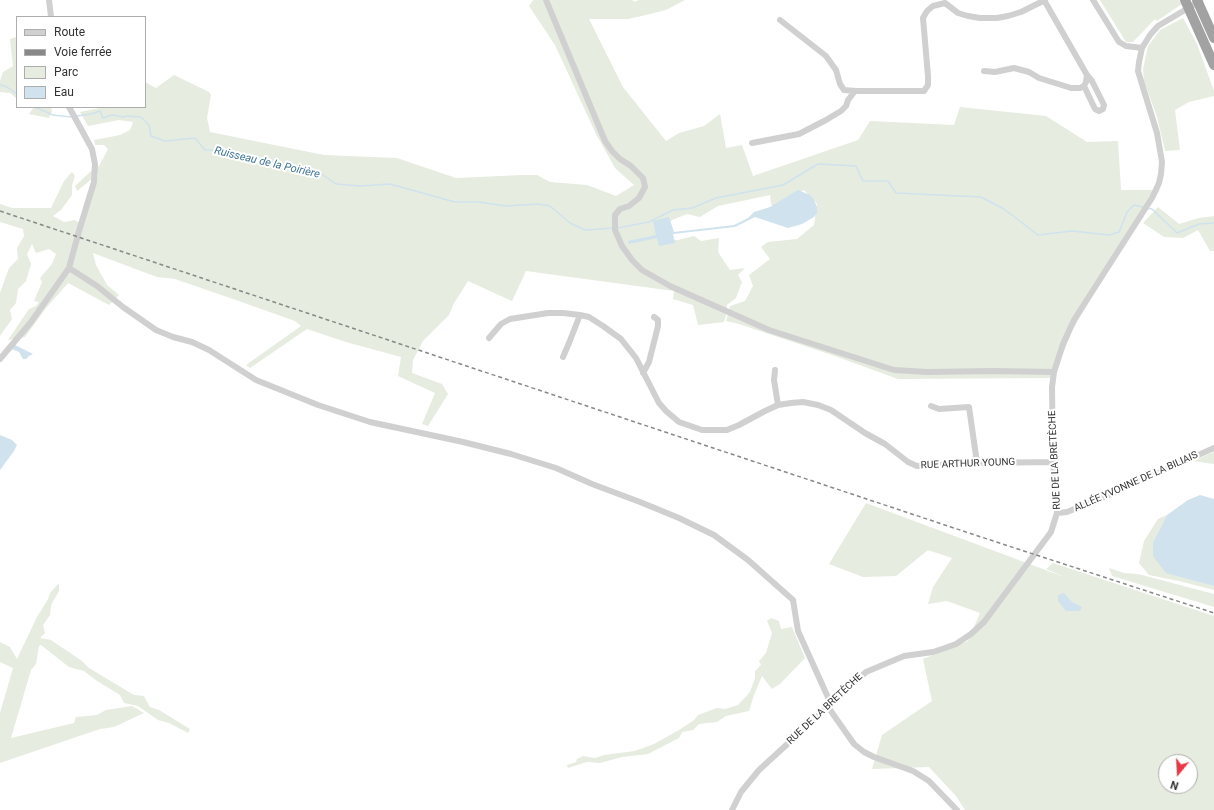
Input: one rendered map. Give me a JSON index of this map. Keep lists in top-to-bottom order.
{
  "streets": {
    "street": ["RUE DE LA BRETÈCHE", "RUE ARTHUR YOUNG", "ALLÉE YVONNE DE LA BILIAIS"]
  },
  "crossings": [
    ["RUE DE LA BRETÈCHE", "RUE ARTHUR YOUNG"],
    ["RUE DE LA BRETÈCHE", "ALLÉE YVONNE DE LA BILIAIS"]
  ],
  "water": ["Ruisseau de la Poirière"],
  "legend": [
    "Route",
    "Voie ferrée",
    "Parc",
    "Eau"
  ],
  "north": "bottom"
}
